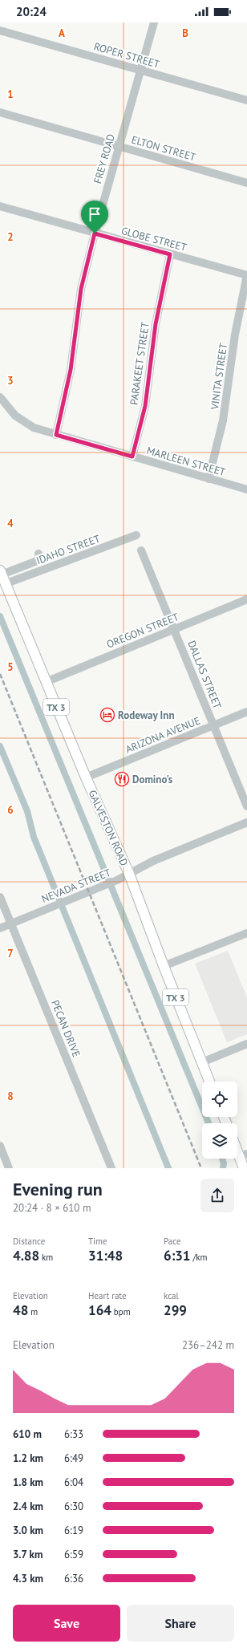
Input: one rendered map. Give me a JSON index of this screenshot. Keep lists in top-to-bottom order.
{
  "streets": {
    "main road": ["TX 3", "GALVESTON ROAD"],
    "street": [
      "ROPER STREET",
      "ELTON STREET",
      "FREY ROAD",
      "GLOBE STREET",
      "PARAKEET STREET",
      "VINITA STREET",
      "MARLEEN STREET",
      "IDAHO STREET",
      "OREGON STREET",
      "DALLAS STREET",
      "ARIZONA AVENUE",
      "NEVADA STREET",
      "PECAN DRIVE"
    ]
  },
  "crossings": [
    ["ROPER STREET", "FREY ROAD"],
    ["ELTON STREET", "FREY ROAD"],
    ["FREY ROAD", "GLOBE STREET"],
    ["FREY ROAD", "MARLEEN STREET"],
    ["GLOBE STREET", "PARAKEET STREET"],
    ["GLOBE STREET", "VINITA STREET"],
    ["PARAKEET STREET", "MARLEEN STREET"],
    ["VINITA STREET", "MARLEEN STREET"],
    ["IDAHO STREET", "GALVESTON ROAD"],
    ["OREGON STREET", "DALLAS STREET"],
    ["OREGON STREET", "GALVESTON ROAD"],
    ["DALLAS STREET", "ARIZONA AVENUE"],
    ["ARIZONA AVENUE", "GALVESTON ROAD"],
    ["GALVESTON ROAD", "NEVADA STREET"],
    ["NEVADA STREET", "PECAN DRIVE"]
  ],
  "places": {
    "hotel": ["Rodeway Inn"],
    "restaurant": ["Domino's"]
  },
  "page": {
    "status": "20:24",
    "heading": ["Evening run", "20:24 · 8 × 610 m"],
    "stats": [
      ["Distance", "4.88 km"],
      ["Time", "31:48"],
      ["Pace", "6:31 /km"],
      ["Elevation", "48 m"],
      ["Heart rate", "164 bpm"],
      ["kcal", "299"]
    ],
    "chart": ["Elevation", "236–242 m"],
    "list": [
      {
        "name": "610 m",
        "note": "6:33"
      },
      {
        "name": "1.2 km",
        "note": "6:49"
      },
      {
        "name": "1.8 km",
        "note": "6:04"
      },
      {
        "name": "2.4 km",
        "note": "6:30"
      },
      {
        "name": "3.0 km",
        "note": "6:19"
      },
      {
        "name": "3.7 km",
        "note": "6:59"
      },
      {
        "name": "4.3 km",
        "note": "6:36"
      }
    ],
    "buttons": ["Save", "Share"]
  },
  "grid": {
    "columns": ["A", "B"],
    "rows": [
      "1",
      "2",
      "3",
      "4",
      "5",
      "6",
      "7",
      "8"
    ]
  }
}
